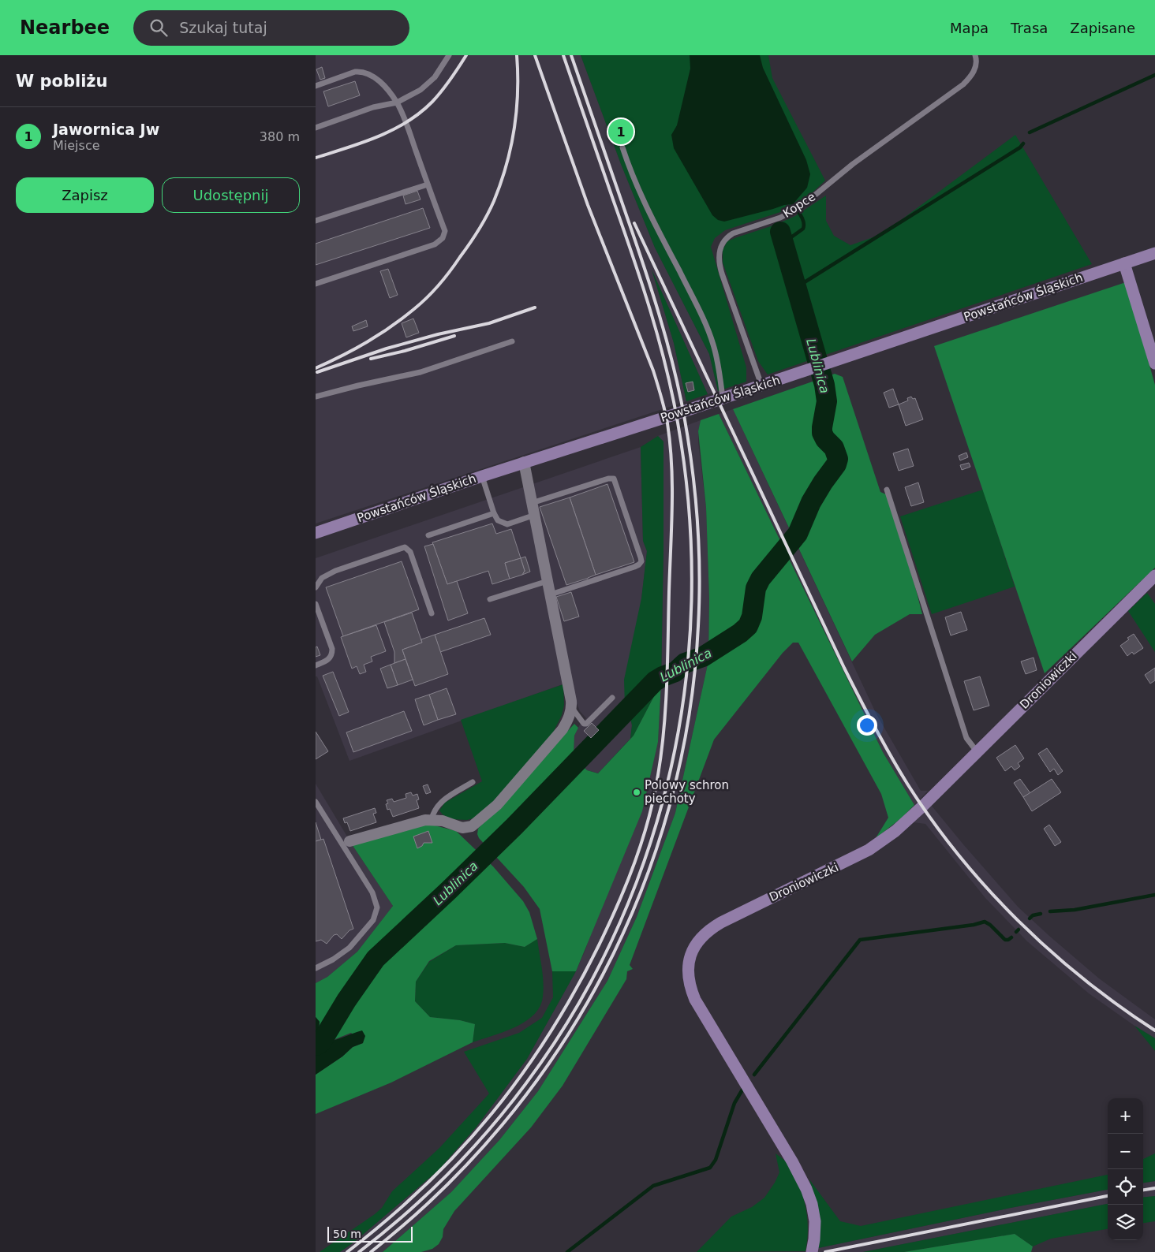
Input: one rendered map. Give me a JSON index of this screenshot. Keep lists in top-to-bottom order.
{
  "streets": {
    "street": ["Powstańców Śląskich", "Droniowiczki"],
    "lane": ["Kopce"]
  },
  "crossings": [
    ["Kopce", "Powstańców Śląskich"]
  ],
  "water": ["Lublinica"],
  "places": ["Polowy schron piechoty"],
  "scale_bar": "50 m",
  "page": {
    "header": "Nearbee",
    "search": "Szukaj tutaj",
    "nav": ["Mapa", "Trasa", "Zapisane"],
    "heading": "W pobliżu",
    "list": [
      {
        "mark": "1",
        "name": "Jawornica Jw",
        "note": "Miejsce",
        "value": "380 m"
      }
    ],
    "pins": "1",
    "buttons": ["Zapisz", "Udostępnij"],
    "map_buttons": ["+", "−"],
    "scale": "50 m"
  }
}
